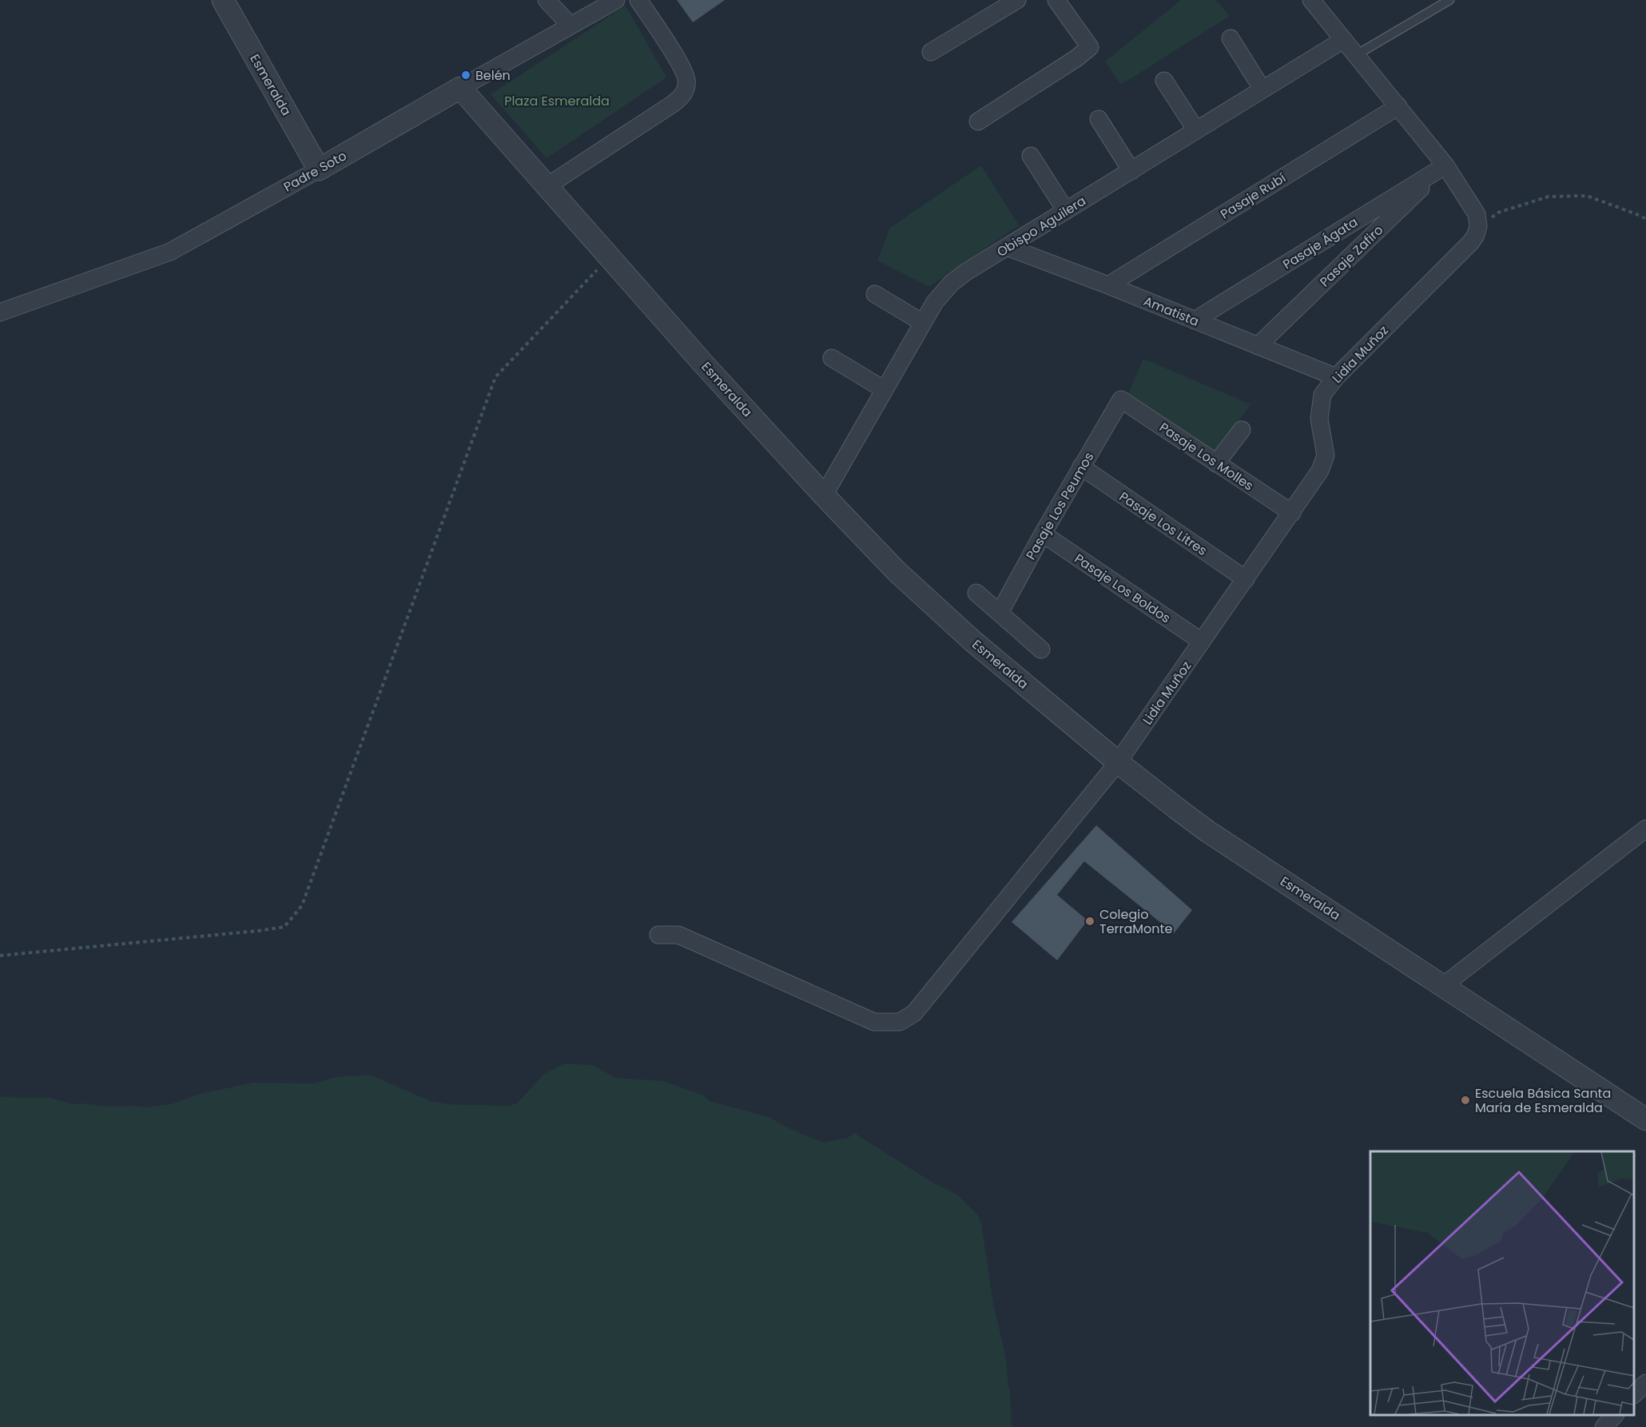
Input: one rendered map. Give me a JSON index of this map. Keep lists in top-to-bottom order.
{
  "streets": {
    "street": [
      "Esmeralda",
      "Padre Soto",
      "Pasaje Rubí",
      "Obispo Aguilera",
      "Pasaje Ágata",
      "Pasaje Zafiro",
      "Amatista",
      "Lidia Muñoz",
      "Pasaje Los Molles",
      "Pasaje Los Peumos",
      "Pasaje Los Litres",
      "Pasaje Los Boldos"
    ]
  },
  "crossings": [
    ["Esmeralda", "Padre Soto"],
    ["Esmeralda", "Obispo Aguilera"],
    ["Esmeralda", "Lidia Muñoz"],
    ["Pasaje Rubí", "Amatista"],
    ["Obispo Aguilera", "Amatista"],
    ["Pasaje Ágata", "Pasaje Zafiro"],
    ["Pasaje Ágata", "Amatista"],
    ["Pasaje Zafiro", "Amatista"],
    ["Amatista", "Lidia Muñoz"],
    ["Lidia Muñoz", "Pasaje Los Molles"],
    ["Lidia Muñoz", "Pasaje Los Litres"],
    ["Lidia Muñoz", "Pasaje Los Boldos"],
    ["Pasaje Los Molles", "Pasaje Los Peumos"],
    ["Pasaje Los Peumos", "Pasaje Los Litres"],
    ["Pasaje Los Peumos", "Pasaje Los Boldos"]
  ],
  "parks": ["Plaza Esmeralda"],
  "places": ["Belén", "Colegio TerraMonte", "Escuela Básica Santa María de Esmeralda"]
}
